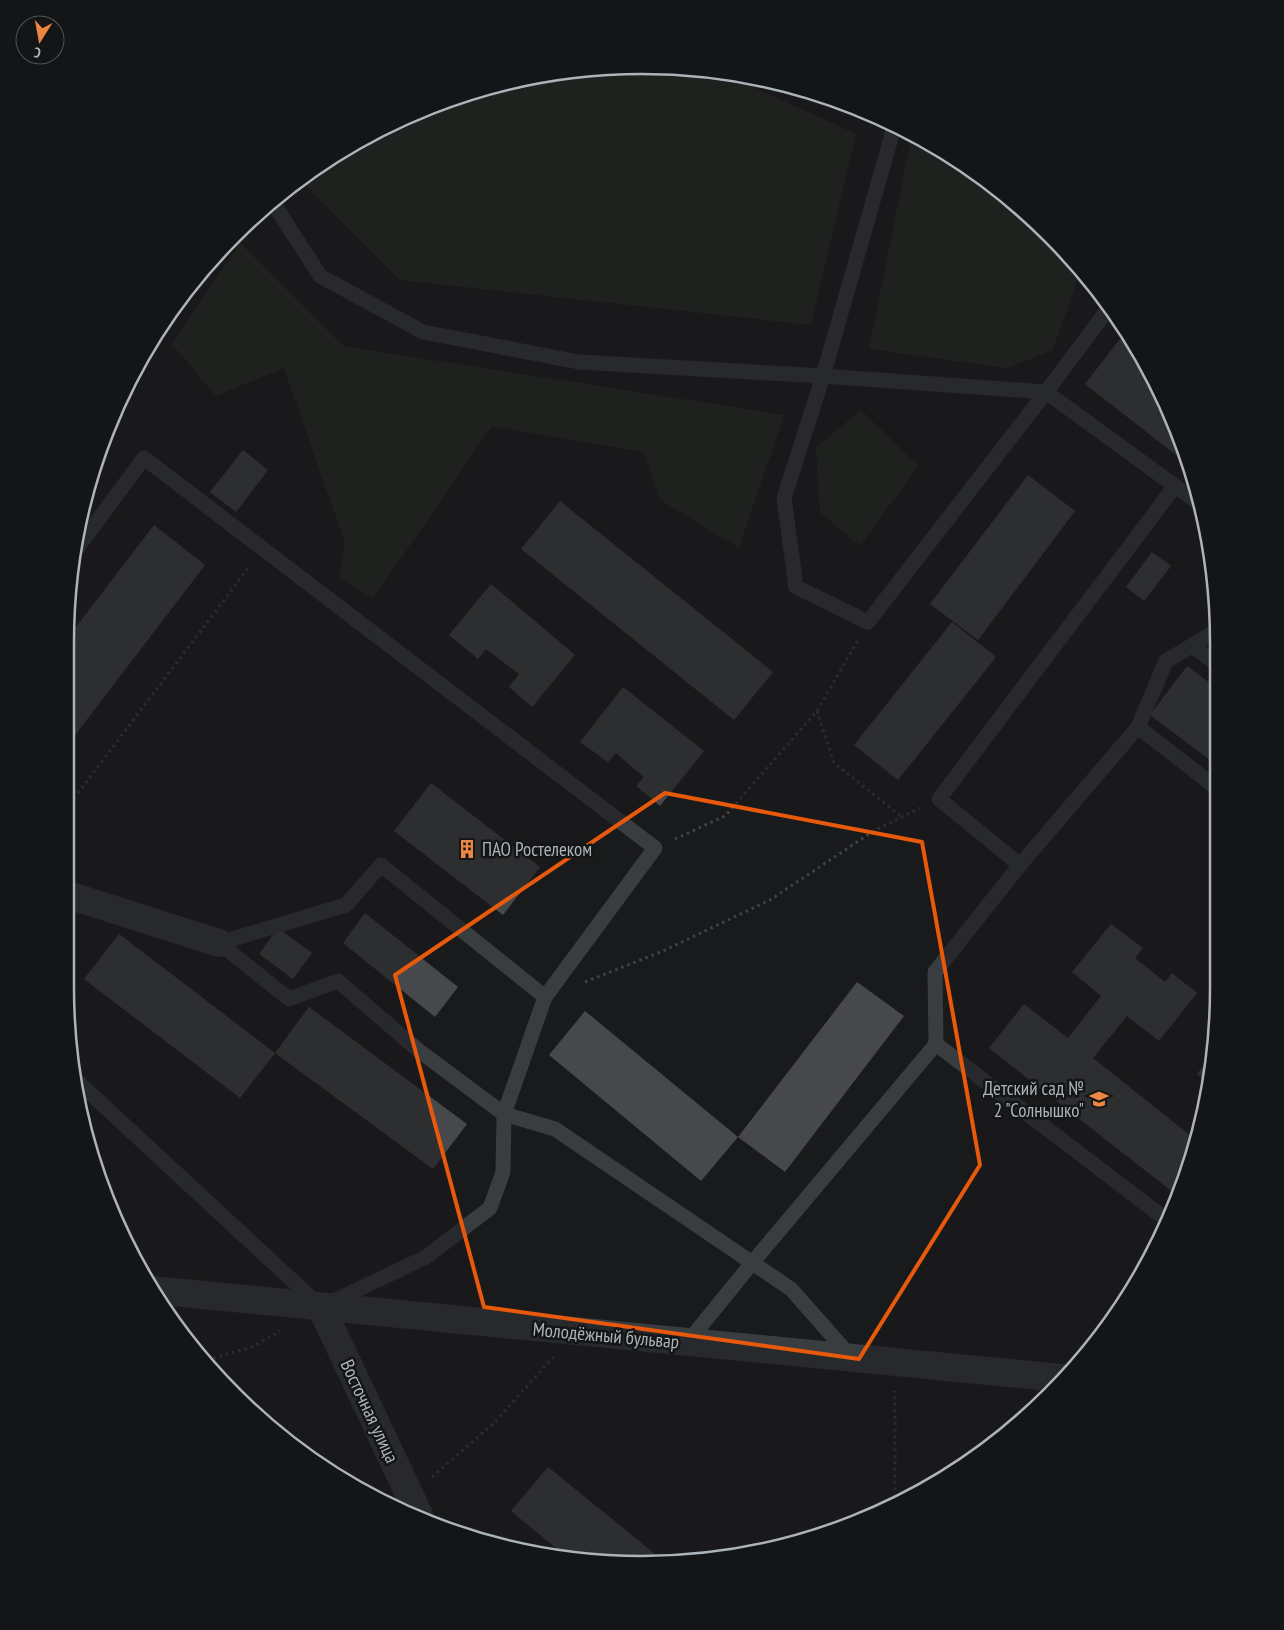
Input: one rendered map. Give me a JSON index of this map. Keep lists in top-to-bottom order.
{
  "streets": {
    "street": ["Молодёжный бульвар", "Восточная улица"]
  },
  "crossings": [
    ["Молодёжный бульвар", "Восточная улица"]
  ],
  "places": {
    "building": ["ПАО Ростелеком"],
    "school or university": ["Детский сад № 2 \"Солнышко\""]
  },
  "north": "bottom"
}
